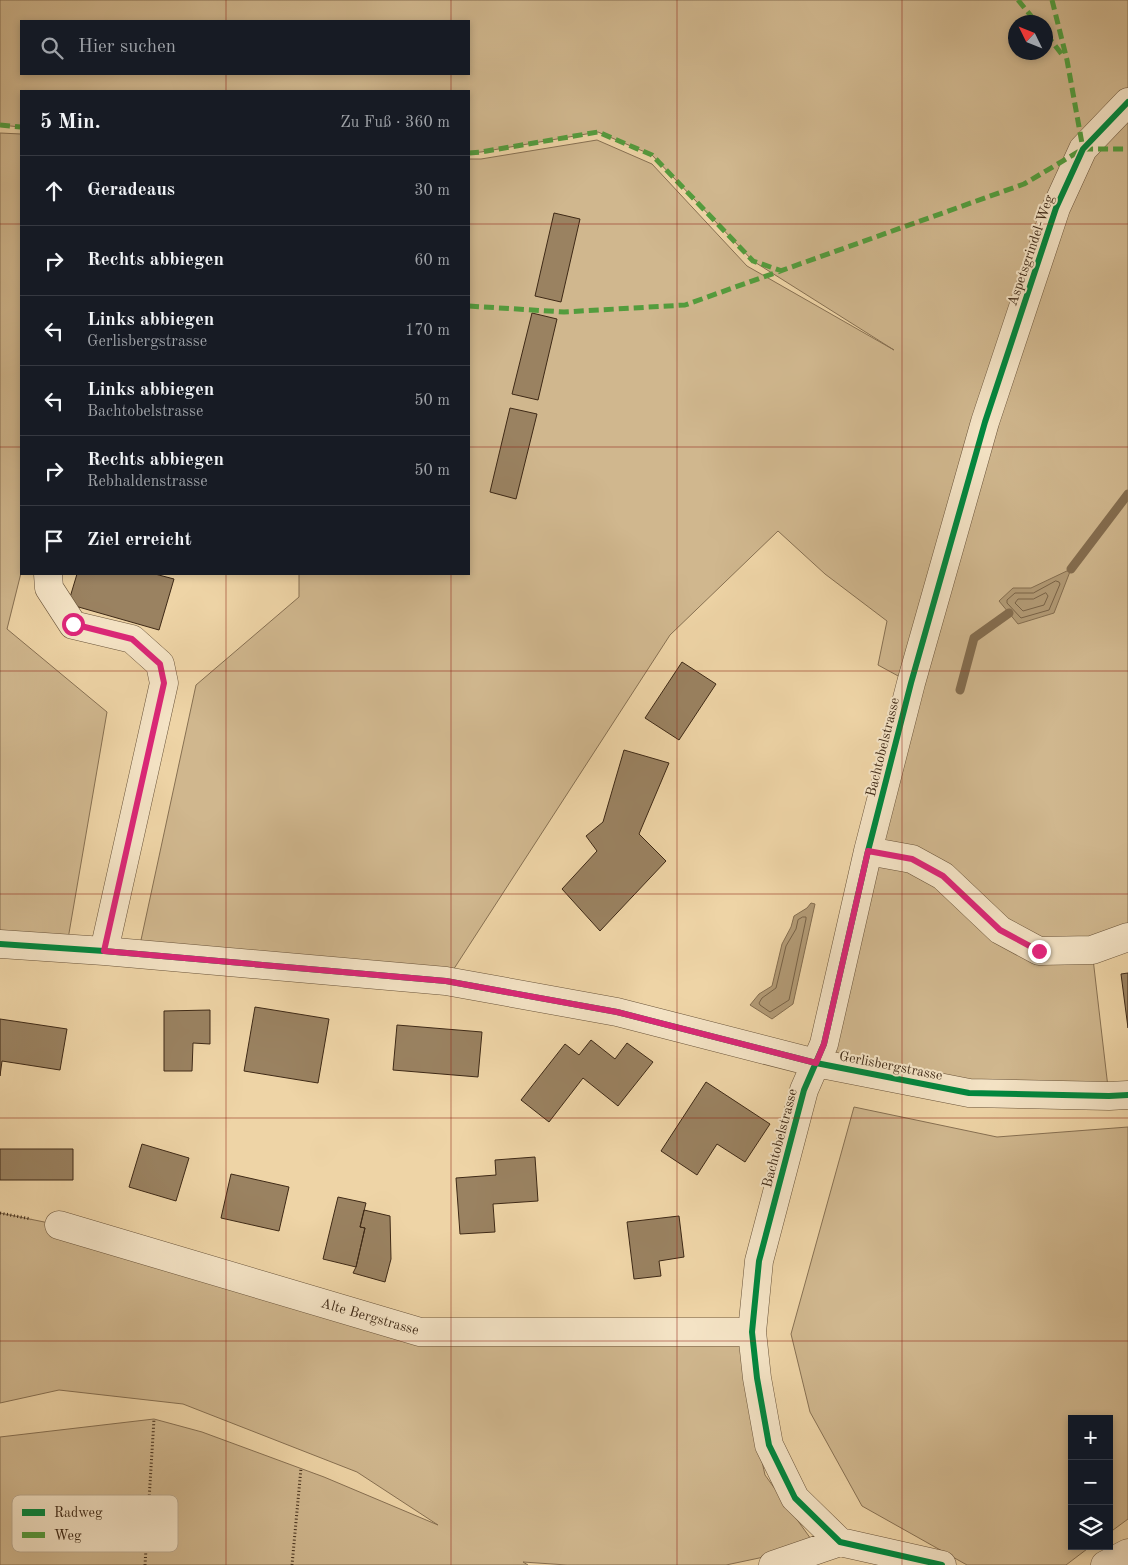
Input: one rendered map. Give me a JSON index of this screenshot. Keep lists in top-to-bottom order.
{
  "streets": {
    "street": [
      "Aspetsgrindel-Weg",
      "Bachtobelstrasse",
      "Gerlisbergstrasse",
      "Alte Bergstrasse"
    ]
  },
  "crossings": [
    ["Aspetsgrindel-Weg", "Bachtobelstrasse"],
    ["Bachtobelstrasse", "Gerlisbergstrasse"],
    ["Bachtobelstrasse", "Alte Bergstrasse"]
  ],
  "legend": ["Radweg", "Weg"],
  "north": "top left",
  "page": {
    "search": "Hier suchen",
    "heading": ["5 Min.", "Zu Fuß · 360 m"],
    "list": [
      ["Geradeaus", "30 m"],
      ["Rechts abbiegen", "60 m"],
      ["Links abbiegen", "Gerlisbergstrasse", "170 m"],
      ["Links abbiegen", "Bachtobelstrasse", "50 m"],
      ["Rechts abbiegen", "Rebhaldenstrasse", "50 m"],
      "Ziel erreicht"
    ],
    "map_buttons": ["+", "−"]
  }
}
